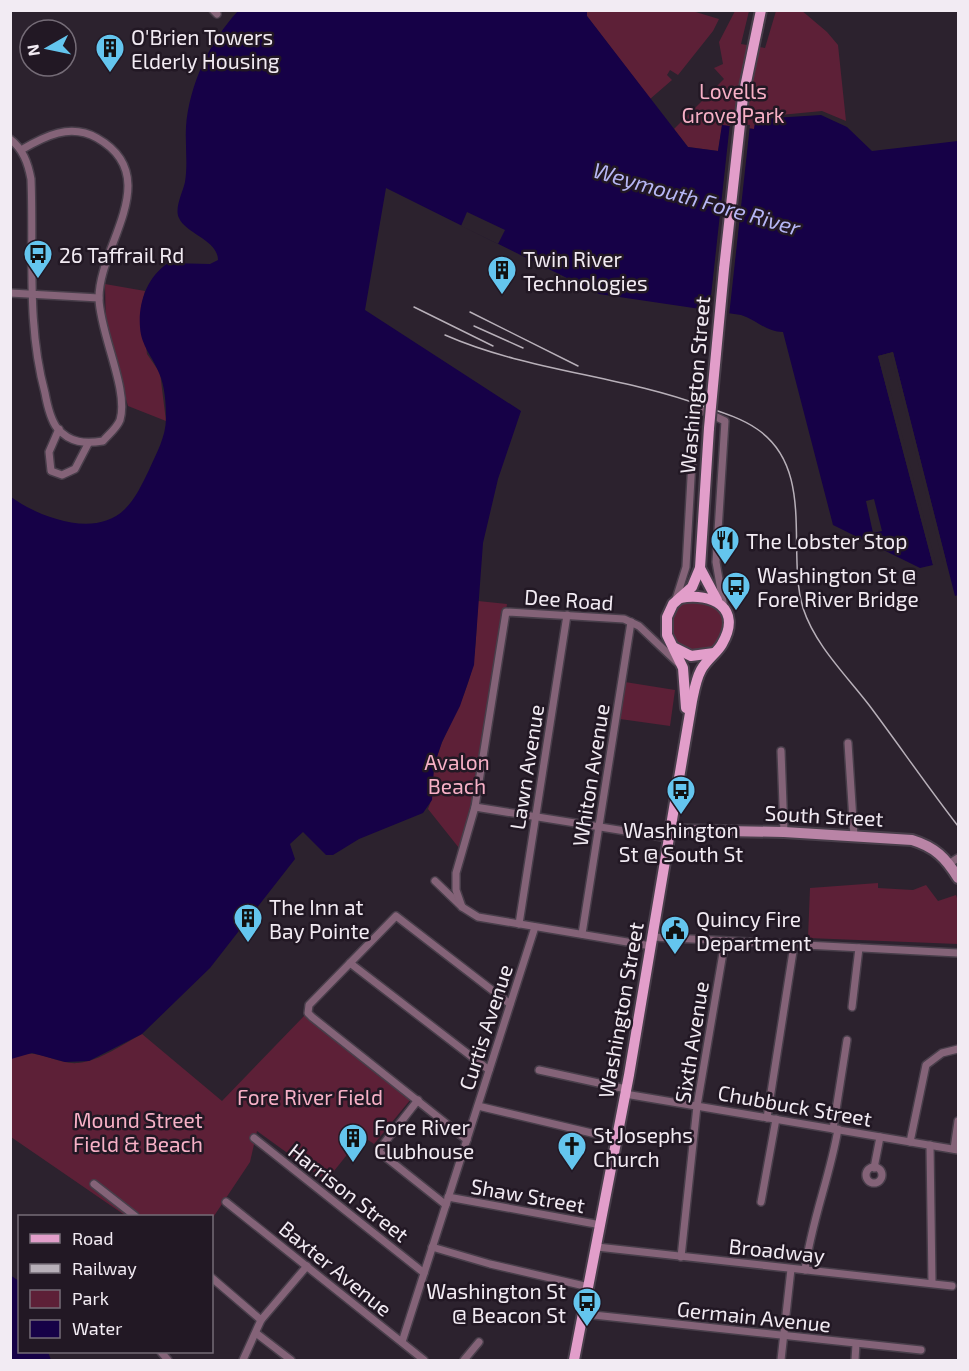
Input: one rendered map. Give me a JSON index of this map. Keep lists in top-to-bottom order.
{
  "streets": {
    "main road": ["Washington Street", "South Street"],
    "street": [
      "Dee Road",
      "Lawn Avenue",
      "Whiton Avenue",
      "Curtis Avenue",
      "Sixth Avenue",
      "Chubbuck Street",
      "Harrison Street",
      "Shaw Street",
      "Broadway",
      "Baxter Avenue",
      "Germain Avenue"
    ]
  },
  "crossings": [
    ["Washington Street", "Dee Road"],
    ["Washington Street", "South Street"],
    ["Washington Street", "Chubbuck Street"],
    ["Washington Street", "Shaw Street"],
    ["Washington Street", "Broadway"],
    ["Washington Street", "Germain Avenue"],
    ["Dee Road", "Lawn Avenue"],
    ["Dee Road", "Whiton Avenue"],
    ["Curtis Avenue", "Harrison Street"],
    ["Curtis Avenue", "Shaw Street"],
    ["Curtis Avenue", "Baxter Avenue"],
    ["Sixth Avenue", "Chubbuck Street"],
    ["Sixth Avenue", "Broadway"]
  ],
  "water": ["Weymouth Fore River"],
  "parks": [
    "Lovells Grove Park",
    "Avalon Beach",
    "Fore River Field",
    "Mound Street Field & Beach"
  ],
  "places": {
    "building": [
      "O'Brien Towers Elderly Housing",
      "Twin River Technologies",
      "The Inn at Bay Pointe",
      "Fore River Clubhouse"
    ],
    "bus stop": [
      "26 Taffrail Rd",
      "Washington St @ Fore River Bridge",
      "Washington St @ South St",
      "Washington St @ Beacon St"
    ],
    "restaurant": ["The Lobster Stop"],
    "public building": ["Quincy Fire Department"],
    "church": ["St Josephs Church"]
  },
  "legend": [
    "Road",
    "Railway",
    "Park",
    "Water"
  ],
  "north": "left"
}
